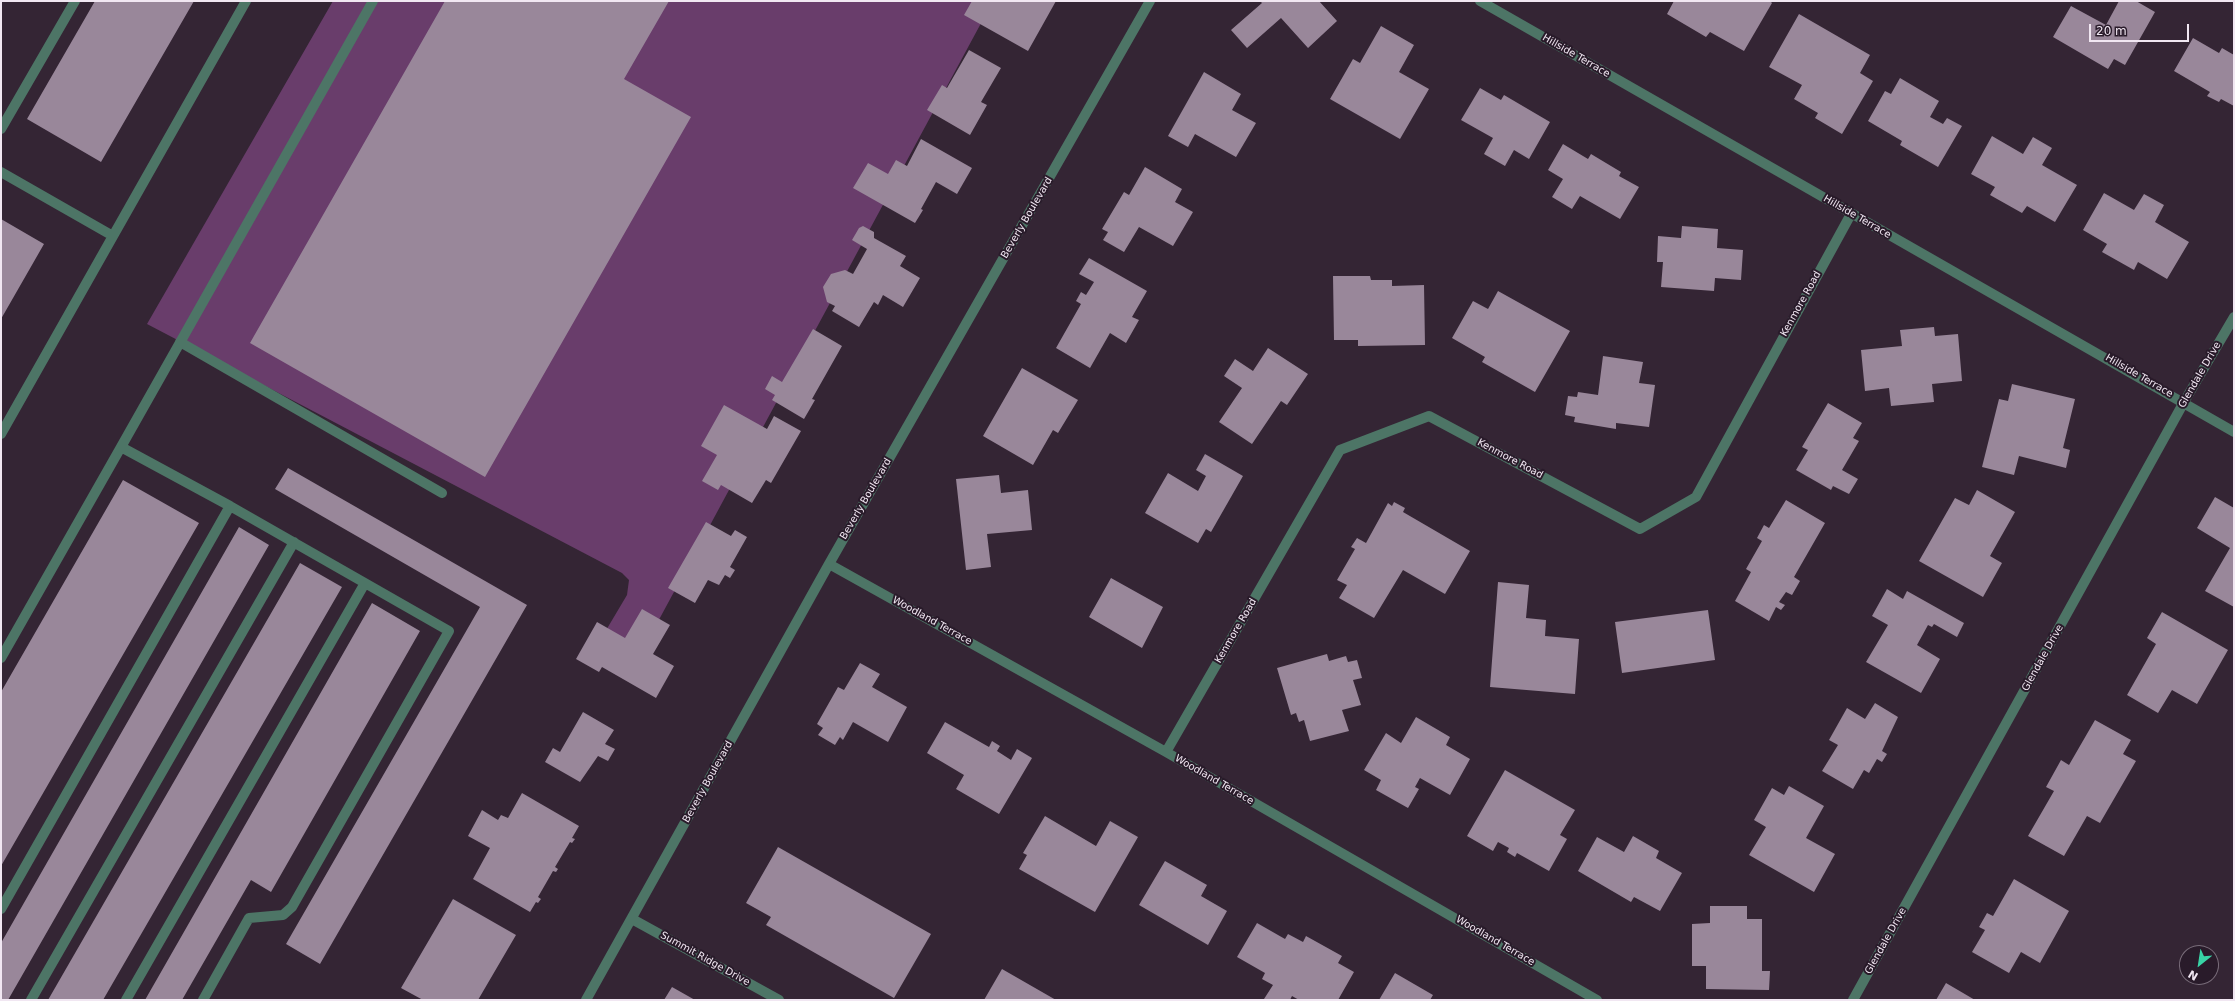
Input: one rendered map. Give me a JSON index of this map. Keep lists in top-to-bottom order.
{
  "streets": {
    "street": [
      "Hillside Terrace",
      "Beverly Boulevard",
      "Kenmore Road",
      "Glendale Drive",
      "Woodland Terrace",
      "Summit Ridge Drive"
    ]
  },
  "crossings": [
    ["Hillside Terrace", "Kenmore Road"],
    ["Hillside Terrace", "Glendale Drive"],
    ["Beverly Boulevard", "Woodland Terrace"],
    ["Beverly Boulevard", "Summit Ridge Drive"],
    ["Kenmore Road", "Woodland Terrace"]
  ],
  "scale_bar": "20 m",
  "north": "bottom left"
}
